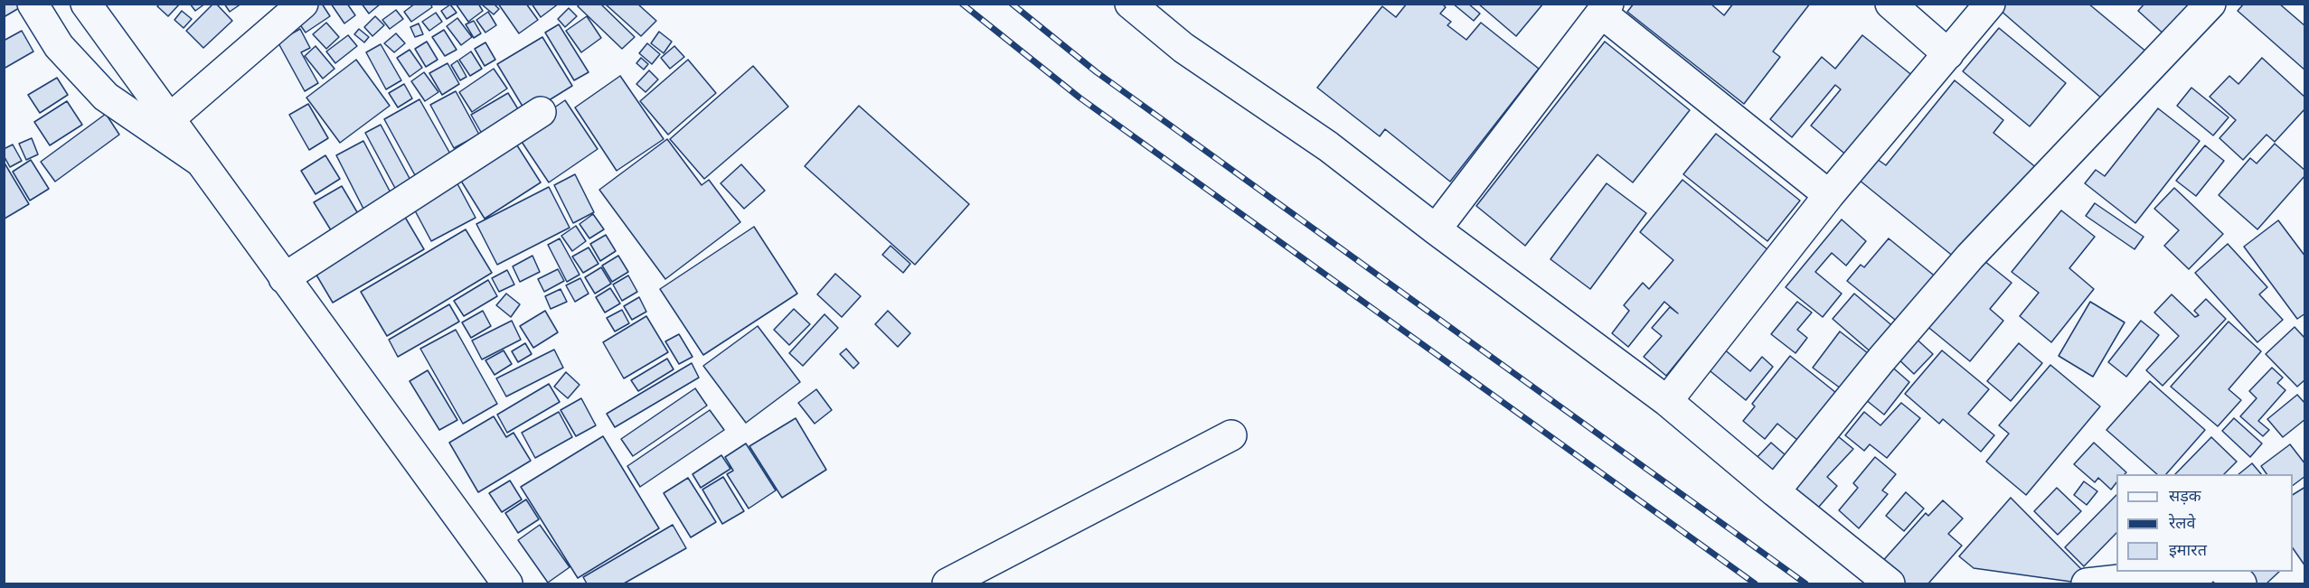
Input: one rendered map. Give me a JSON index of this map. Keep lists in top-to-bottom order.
{
  "legend": ["सड़क", "रेलवे", "इमारत"]
}
